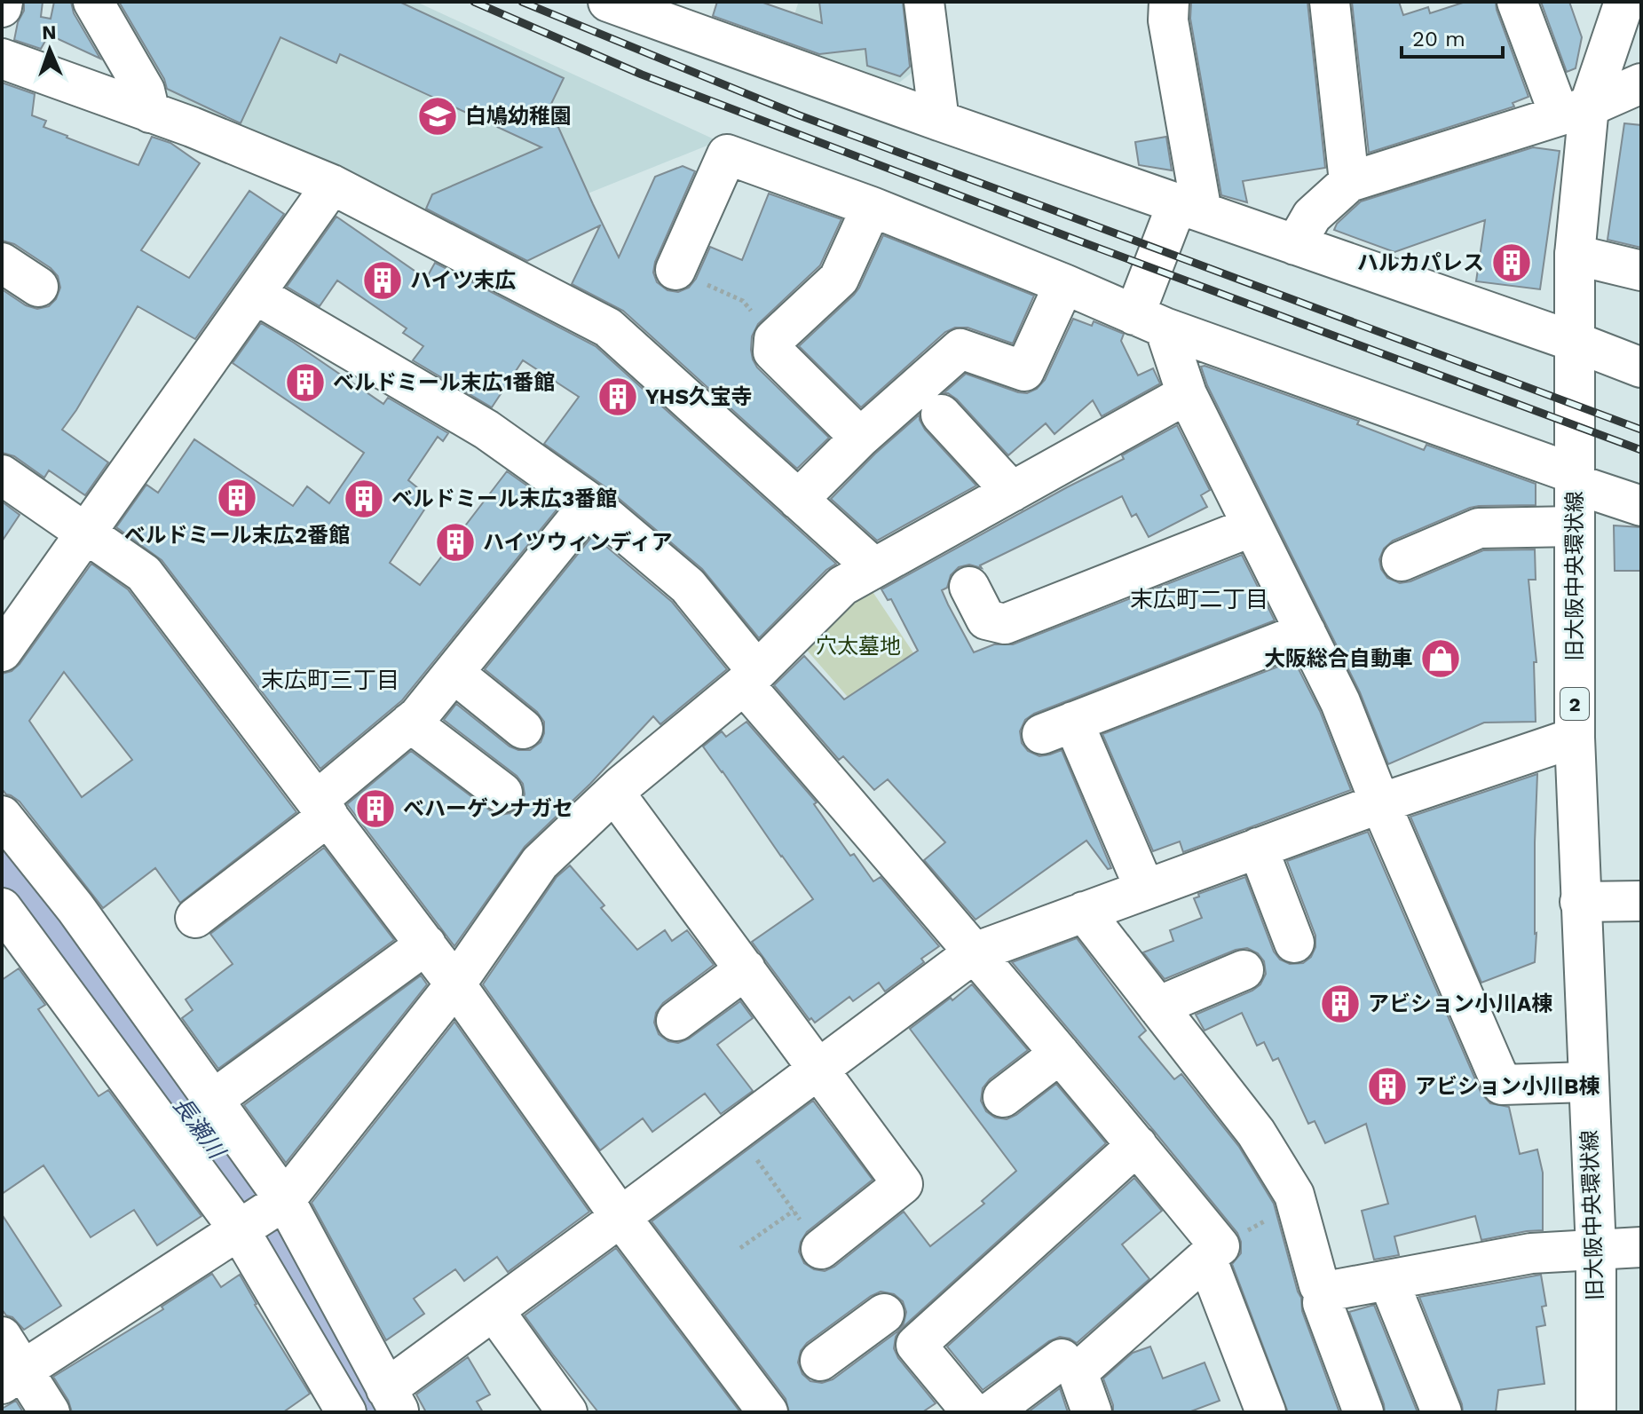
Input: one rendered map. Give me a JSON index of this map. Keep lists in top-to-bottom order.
{
  "streets": {
    "street": ["旧大阪中央環状線", "2"]
  },
  "districts": ["末広町二丁目", "末広町三丁目"],
  "water": ["長瀬川"],
  "parks": ["穴太墓地"],
  "places": {
    "school or university": ["白鳩幼稚園"],
    "building": [
      "ハルカパレス",
      "ハイツ末広",
      "ベルドミール末広1番館",
      "YHS久宝寺",
      "ベルドミール末広2番館",
      "ベルドミール末広3番館",
      "ハイツウィンディア",
      "べハーゲンナガセ",
      "アビション小川A棟",
      "アビション小川B棟"
    ],
    "shop": ["大阪総合自動車"]
  },
  "scale_bar": "20 m",
  "north": "top"
}
